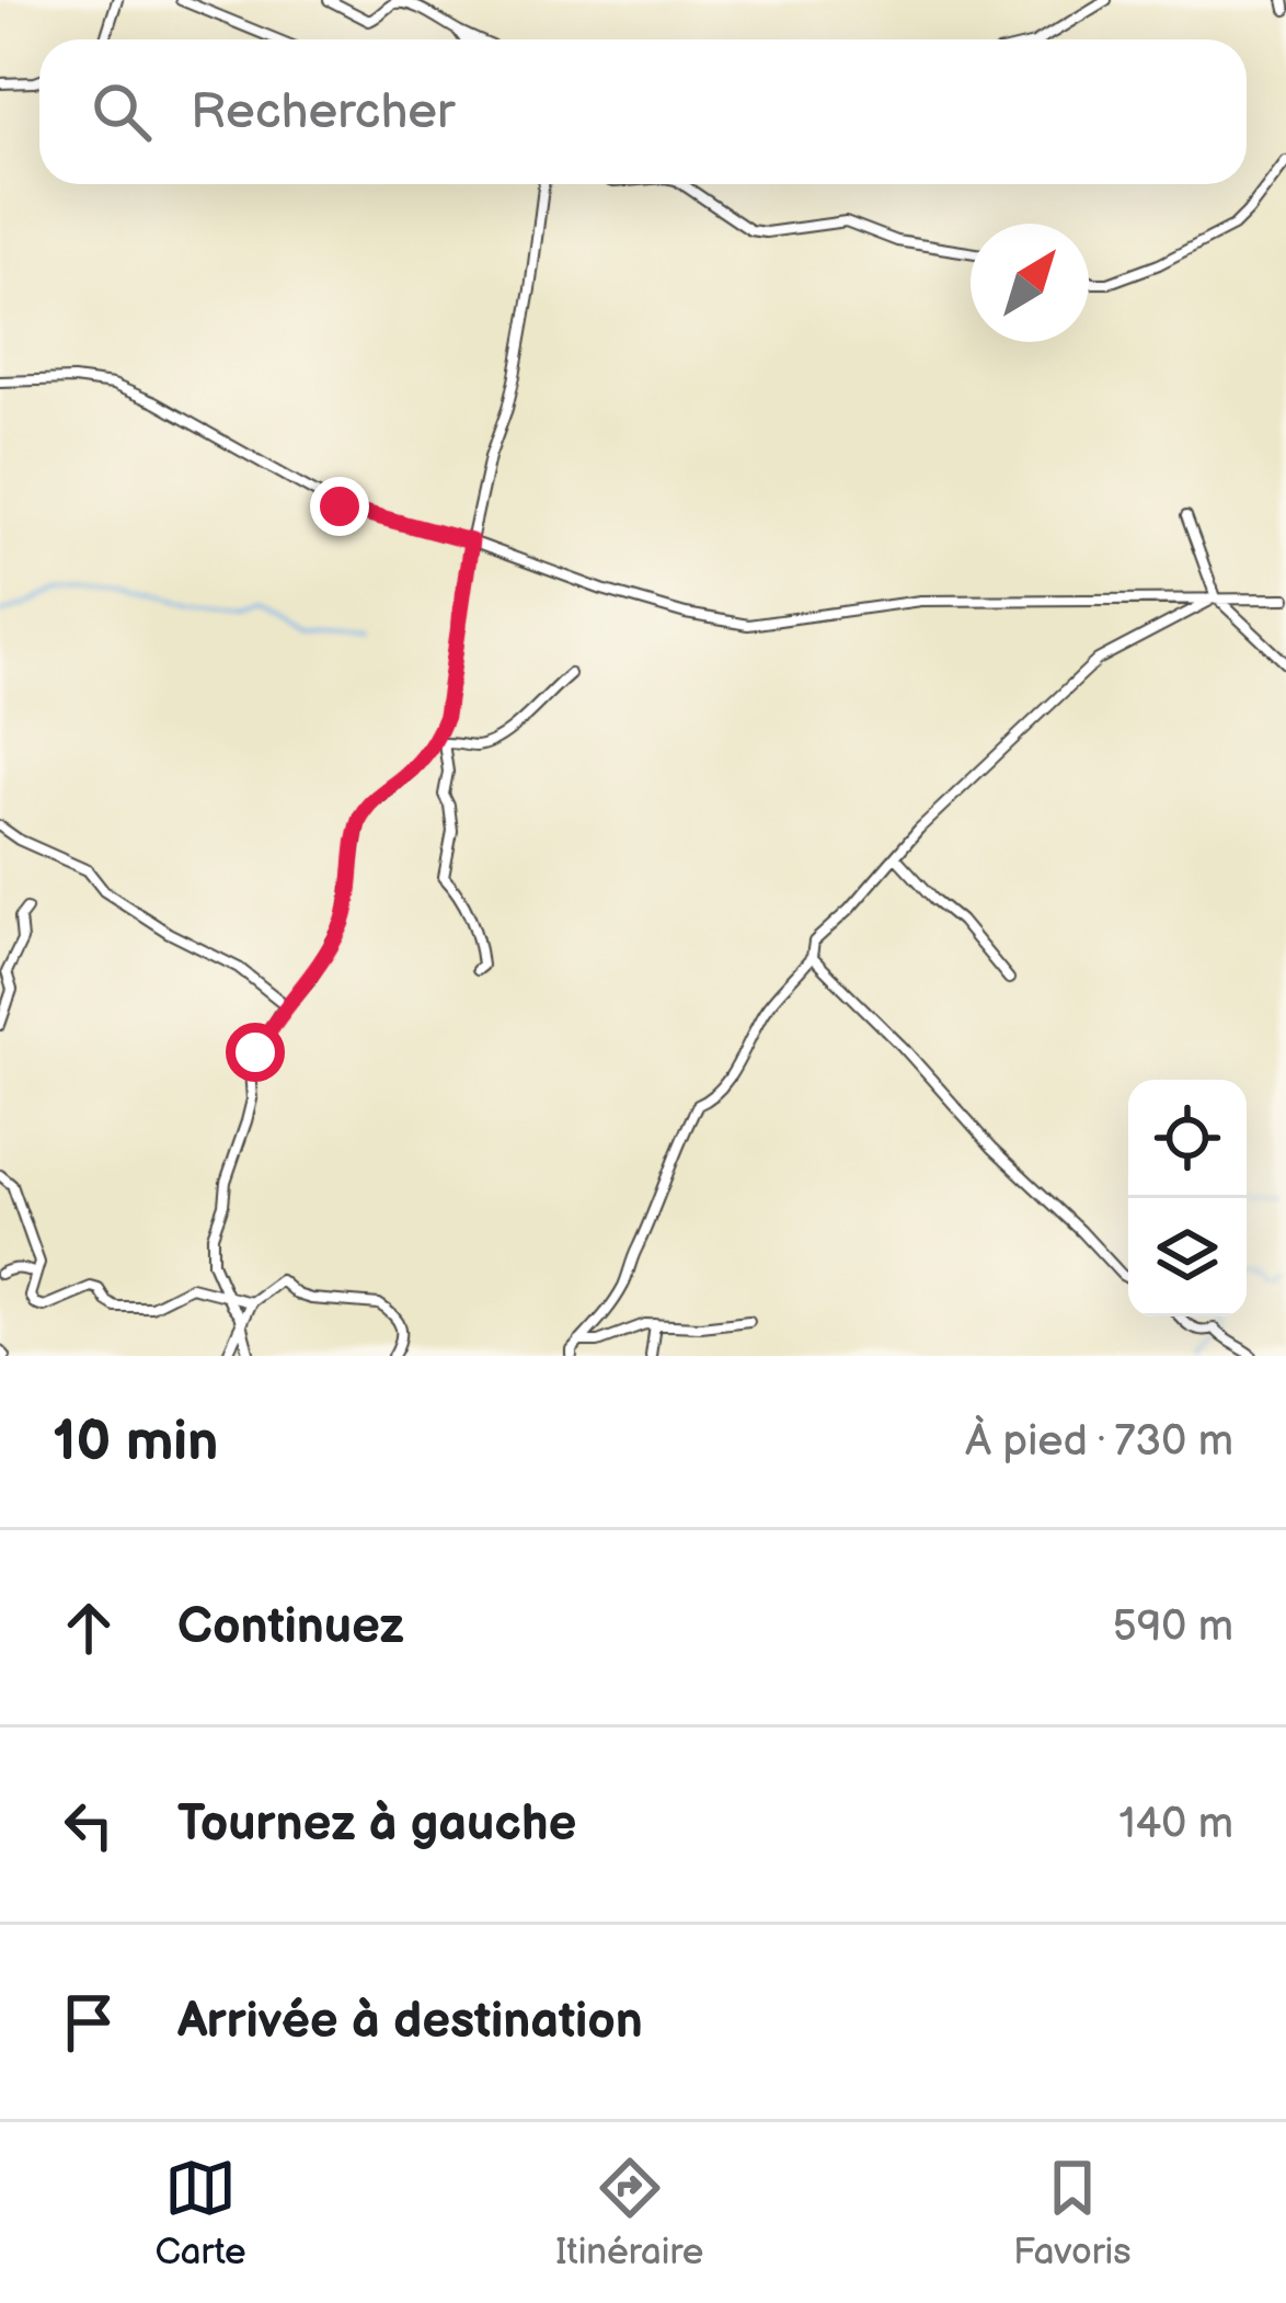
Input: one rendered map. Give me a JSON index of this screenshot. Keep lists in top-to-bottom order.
{
  "north": "top right",
  "page": {
    "search": "Rechercher",
    "heading": ["10 min", "À pied · 730 m"],
    "list": [
      ["Continuez", "590 m"],
      ["Tournez à gauche", "140 m"],
      "Arrivée à destination"
    ],
    "nav": ["Carte", "Itinéraire", "Favoris"]
  }
}
